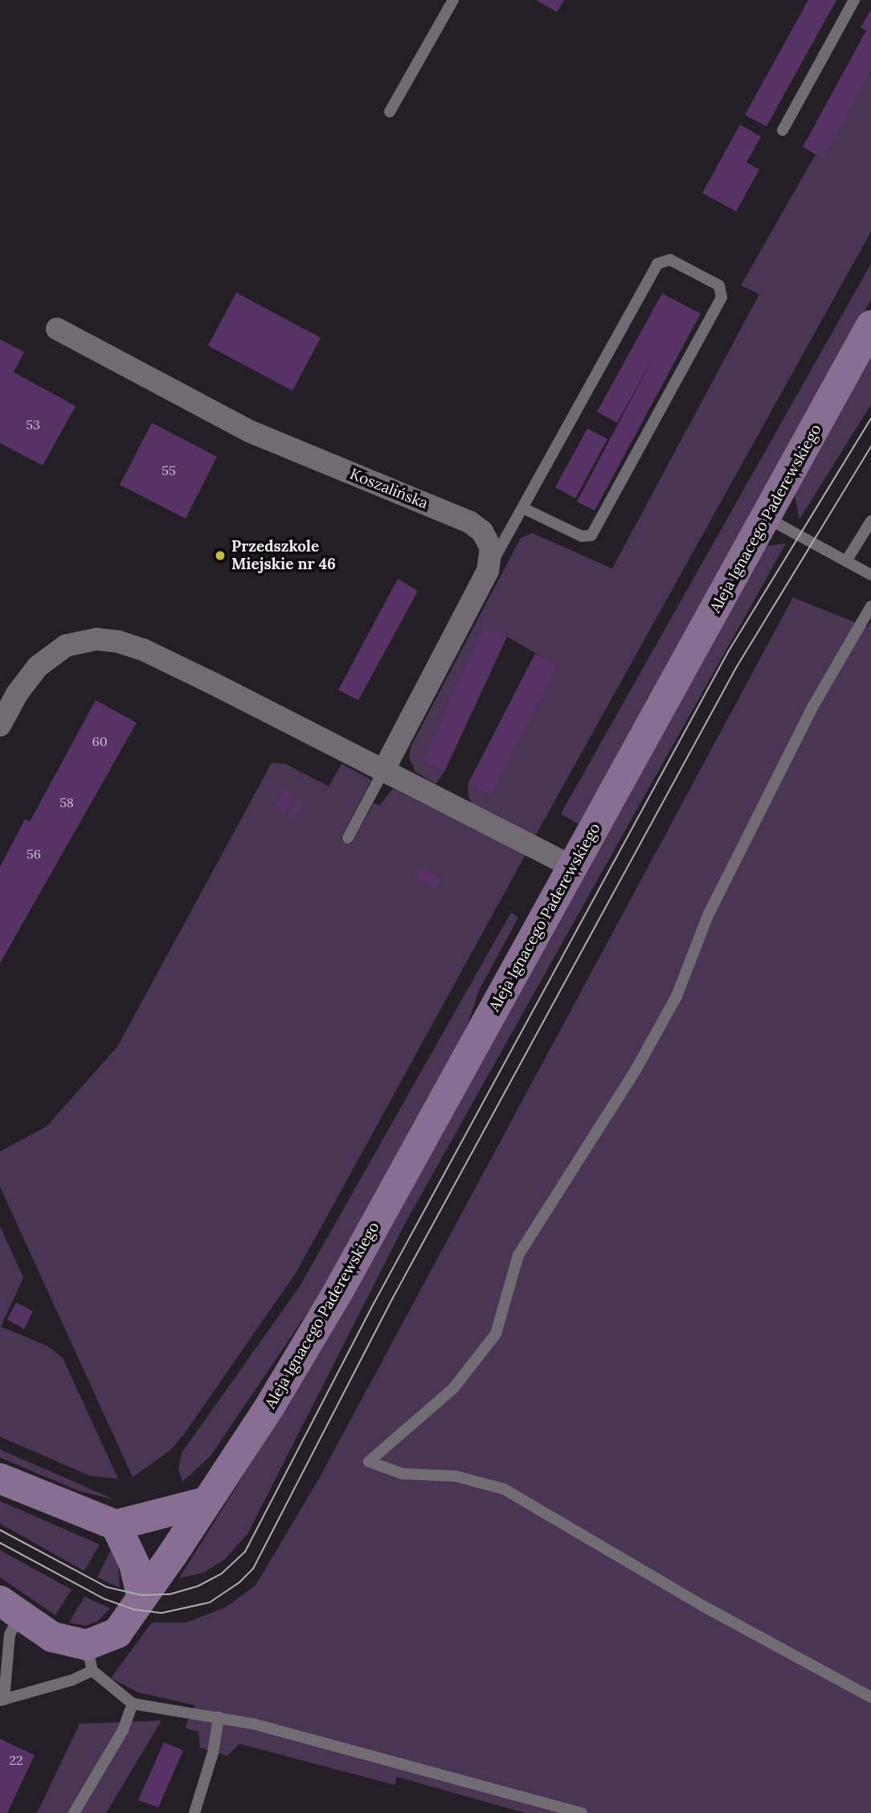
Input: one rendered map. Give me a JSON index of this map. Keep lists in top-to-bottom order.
{
  "streets": {
    "street": ["Koszalińska", "Aleja Ignacego Paderewskiego"]
  },
  "places": ["Przedszkole Miejskie nr 46"],
  "house_numbers": [
    "53",
    "55",
    "60",
    "58",
    "56",
    "22"
  ]
}
